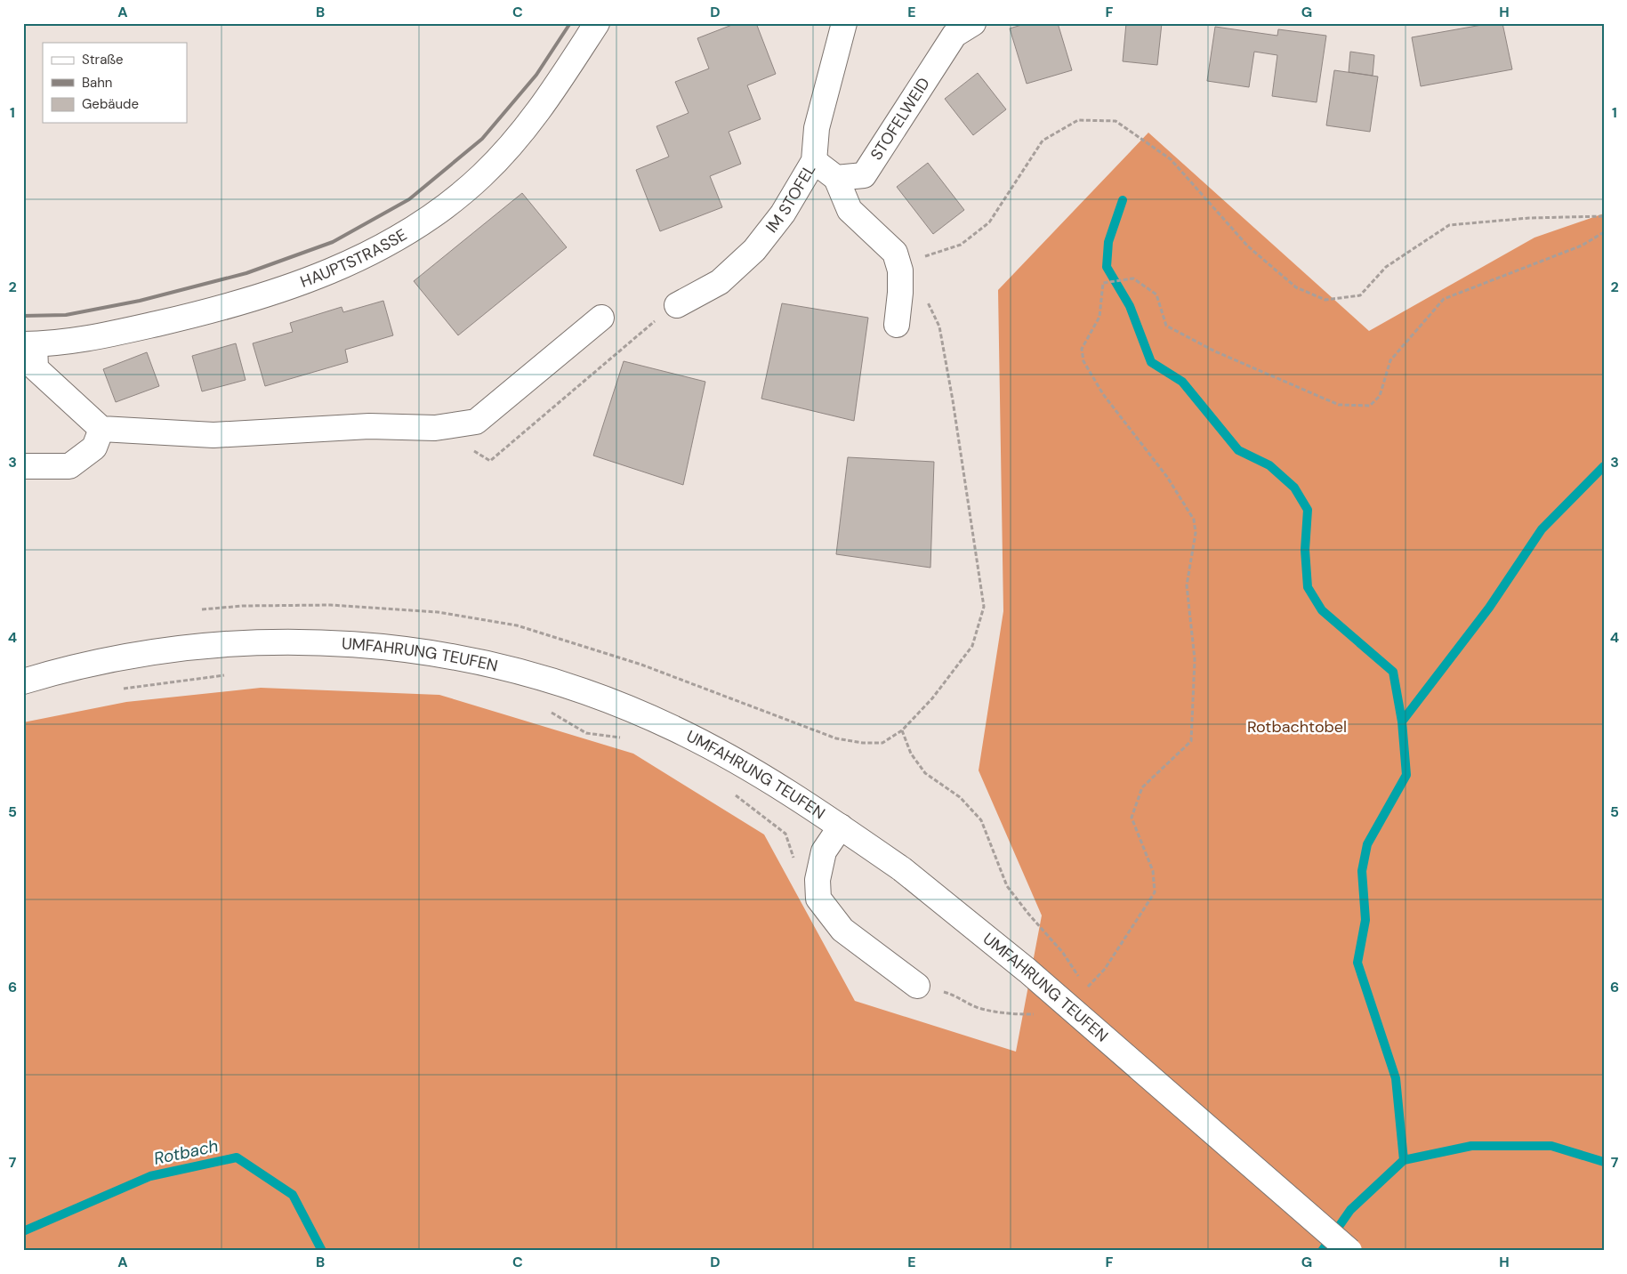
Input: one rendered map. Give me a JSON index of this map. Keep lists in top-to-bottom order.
{
  "streets": {
    "main road": [
      "STOFELWEID",
      "IM STOFEL",
      "HAUPTSTRASSE",
      "UMFAHRUNG TEUFEN"
    ]
  },
  "water": ["Rotbach"],
  "parks": ["Rotbachtobel"],
  "legend": ["Straße", "Bahn", "Gebäude"],
  "grid": {
    "columns": [
      "A",
      "B",
      "C",
      "D",
      "E",
      "F",
      "G",
      "H"
    ],
    "rows": [
      "1",
      "2",
      "3",
      "4",
      "5",
      "6",
      "7"
    ]
  }
}
